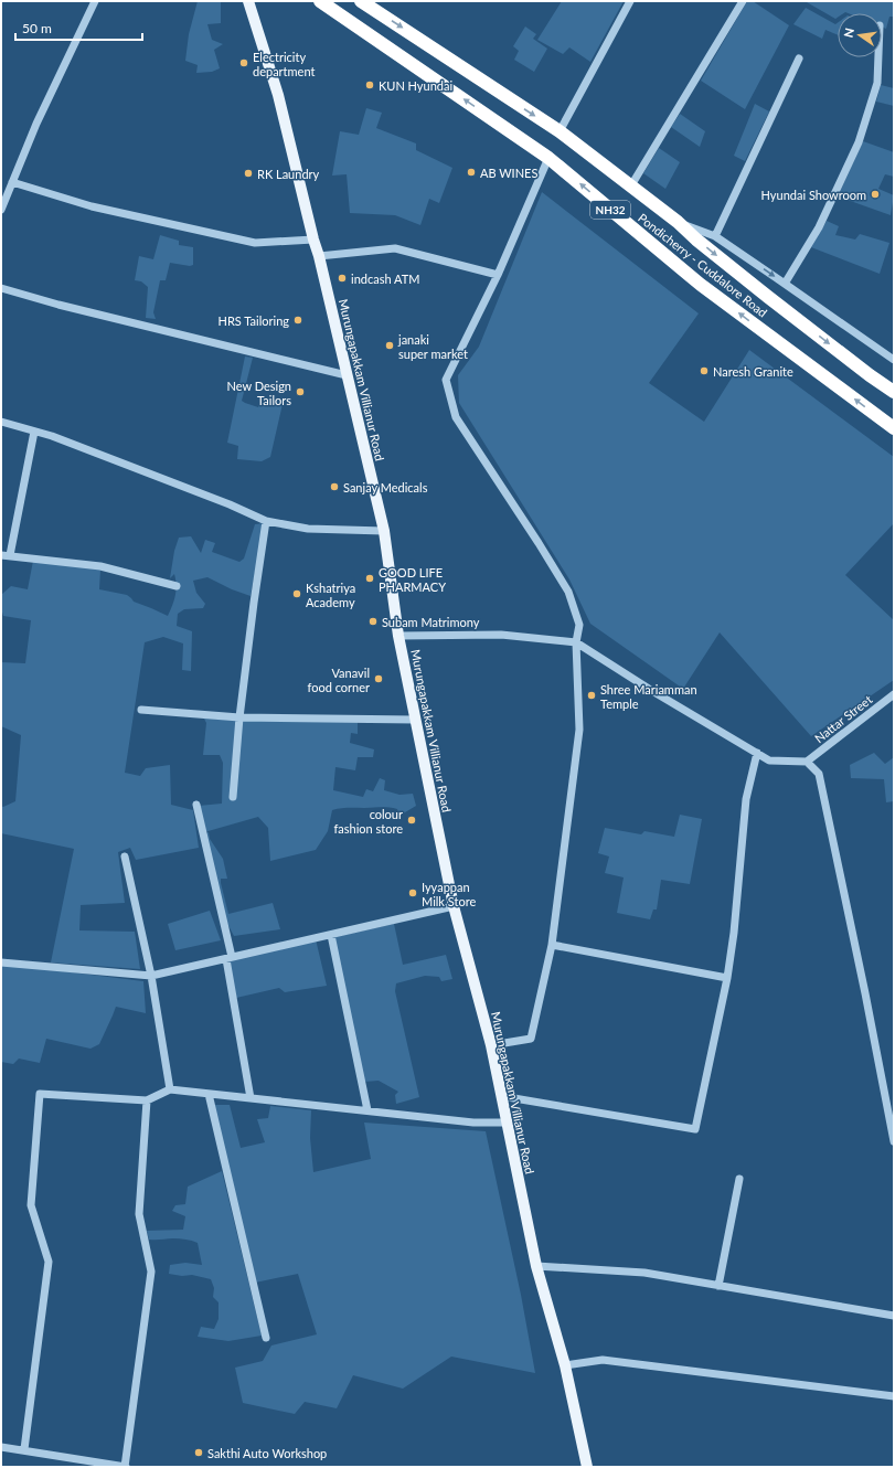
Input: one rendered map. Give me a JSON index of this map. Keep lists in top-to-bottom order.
{
  "streets": {
    "highway": ["NH32", "Pondicherry - Cuddalore Road"],
    "main road": ["Murungapakkam Villianur Road"],
    "street": ["Nattar Street"]
  },
  "places": [
    "Electricity department",
    "KUN Hyundai",
    "AB WINES",
    "RK Laundry",
    "Hyundai Showroom",
    "indcash ATM",
    "HRS Tailoring",
    "janaki super market",
    "Naresh Granite",
    "New Design Tailors",
    "Sanjay Medicals",
    "GOOD LIFE PHARMACY",
    "Kshatriya Academy",
    "Subam Matrimony",
    "Vanavil food corner",
    "Shree Mariamman Temple",
    "colour fashion store",
    "Iyyappan Milk Store",
    "Sakthi Auto Workshop"
  ],
  "scale_bar": "50 m",
  "north": "left"
}
